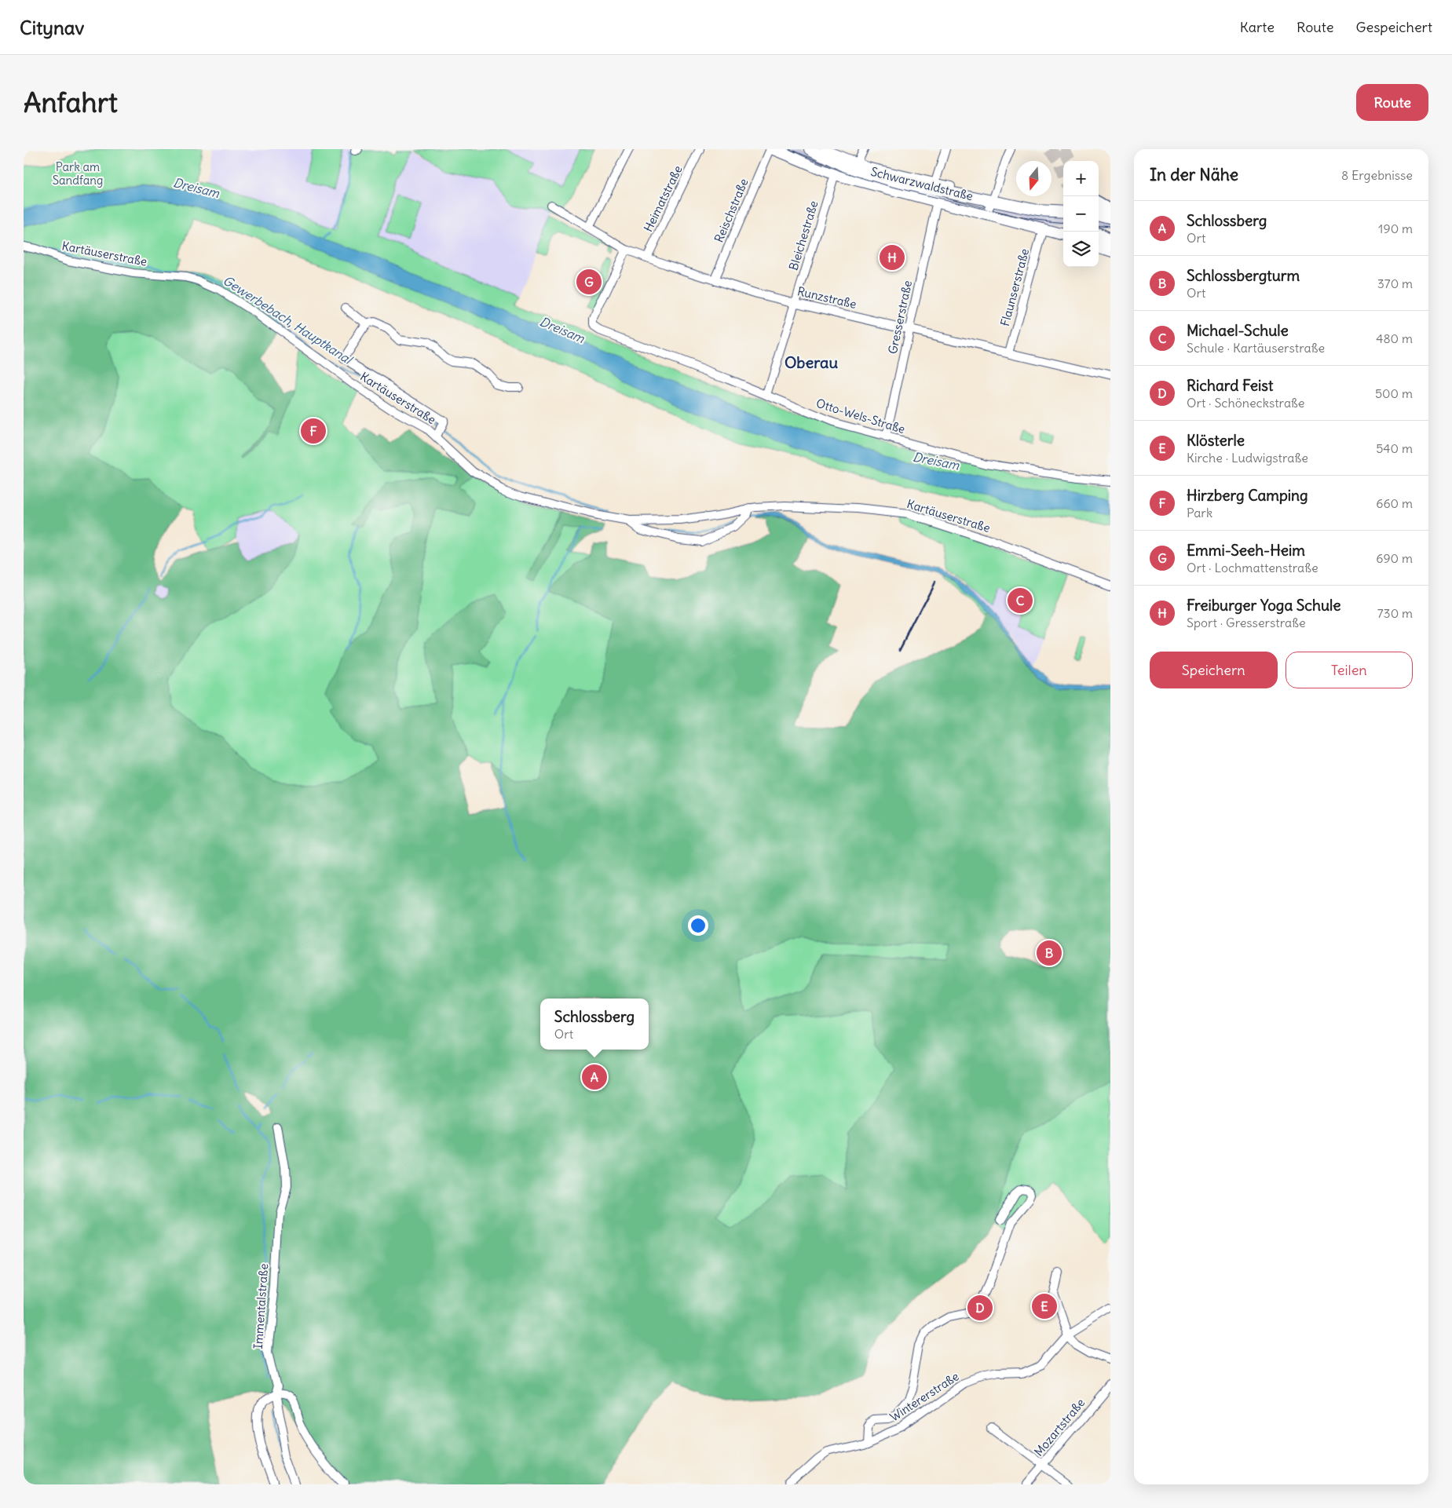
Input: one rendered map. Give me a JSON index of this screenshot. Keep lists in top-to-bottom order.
{
  "streets": {
    "main road": ["Schwarzwaldstraße"],
    "street": [
      "Heimatstraße",
      "Reischstraße",
      "Bleichestraße",
      "Kartäuserstraße",
      "Flaunserstraße",
      "Runzstraße",
      "Gresserstraße",
      "Otto-Wels-Straße",
      "Immentalstraße",
      "Wintererstraße",
      "Mozartstraße"
    ]
  },
  "crossings": [
    ["Schwarzwaldstraße", "Bleichestraße"],
    ["Schwarzwaldstraße", "Flaunserstraße"],
    ["Schwarzwaldstraße", "Gresserstraße"],
    ["Heimatstraße", "Runzstraße"],
    ["Reischstraße", "Runzstraße"],
    ["Bleichestraße", "Runzstraße"],
    ["Bleichestraße", "Otto-Wels-Straße"],
    ["Flaunserstraße", "Runzstraße"],
    ["Runzstraße", "Gresserstraße"],
    ["Runzstraße", "Otto-Wels-Straße"],
    ["Gresserstraße", "Otto-Wels-Straße"]
  ],
  "districts": ["Oberau"],
  "water": ["Dreisam", "Gewerbebach, Hauptkanal"],
  "parks": ["Park am Sandfang"],
  "north": "bottom",
  "page": {
    "header": "Citynav",
    "nav": ["Karte", "Route", "Gespeichert"],
    "buttons": [
      "Route",
      ["Speichern", "Teilen"]
    ],
    "title": "Anfahrt",
    "heading": ["In der Nähe", "8 Ergebnisse"],
    "map_buttons": ["+", "−"],
    "list": [
      {
        "mark": "A",
        "name": "Schlossberg",
        "note": "Ort",
        "value": "190 m"
      },
      {
        "mark": "B",
        "name": "Schlossbergturm",
        "note": "Ort",
        "value": "370 m"
      },
      {
        "mark": "C",
        "name": "Michael-Schule",
        "note": "Schule · Kartäuserstraße",
        "value": "480 m"
      },
      {
        "mark": "D",
        "name": "Richard Feist",
        "note": "Ort · Schöneckstraße",
        "value": "500 m"
      },
      {
        "mark": "E",
        "name": "Klösterle",
        "note": "Kirche · Ludwigstraße",
        "value": "540 m"
      },
      {
        "mark": "F",
        "name": "Hirzberg Camping",
        "note": "Park",
        "value": "660 m"
      },
      {
        "mark": "G",
        "name": "Emmi-Seeh-Heim",
        "note": "Ort · Lochmattenstraße",
        "value": "690 m"
      },
      {
        "mark": "H",
        "name": "Freiburger Yoga Schule",
        "note": "Sport · Gresserstraße",
        "value": "730 m"
      }
    ],
    "pins": [
      "H",
      "G",
      "F",
      "C",
      "B",
      "A",
      "E",
      "D"
    ],
    "popup": ["Schlossberg", "Ort"]
  }
}
